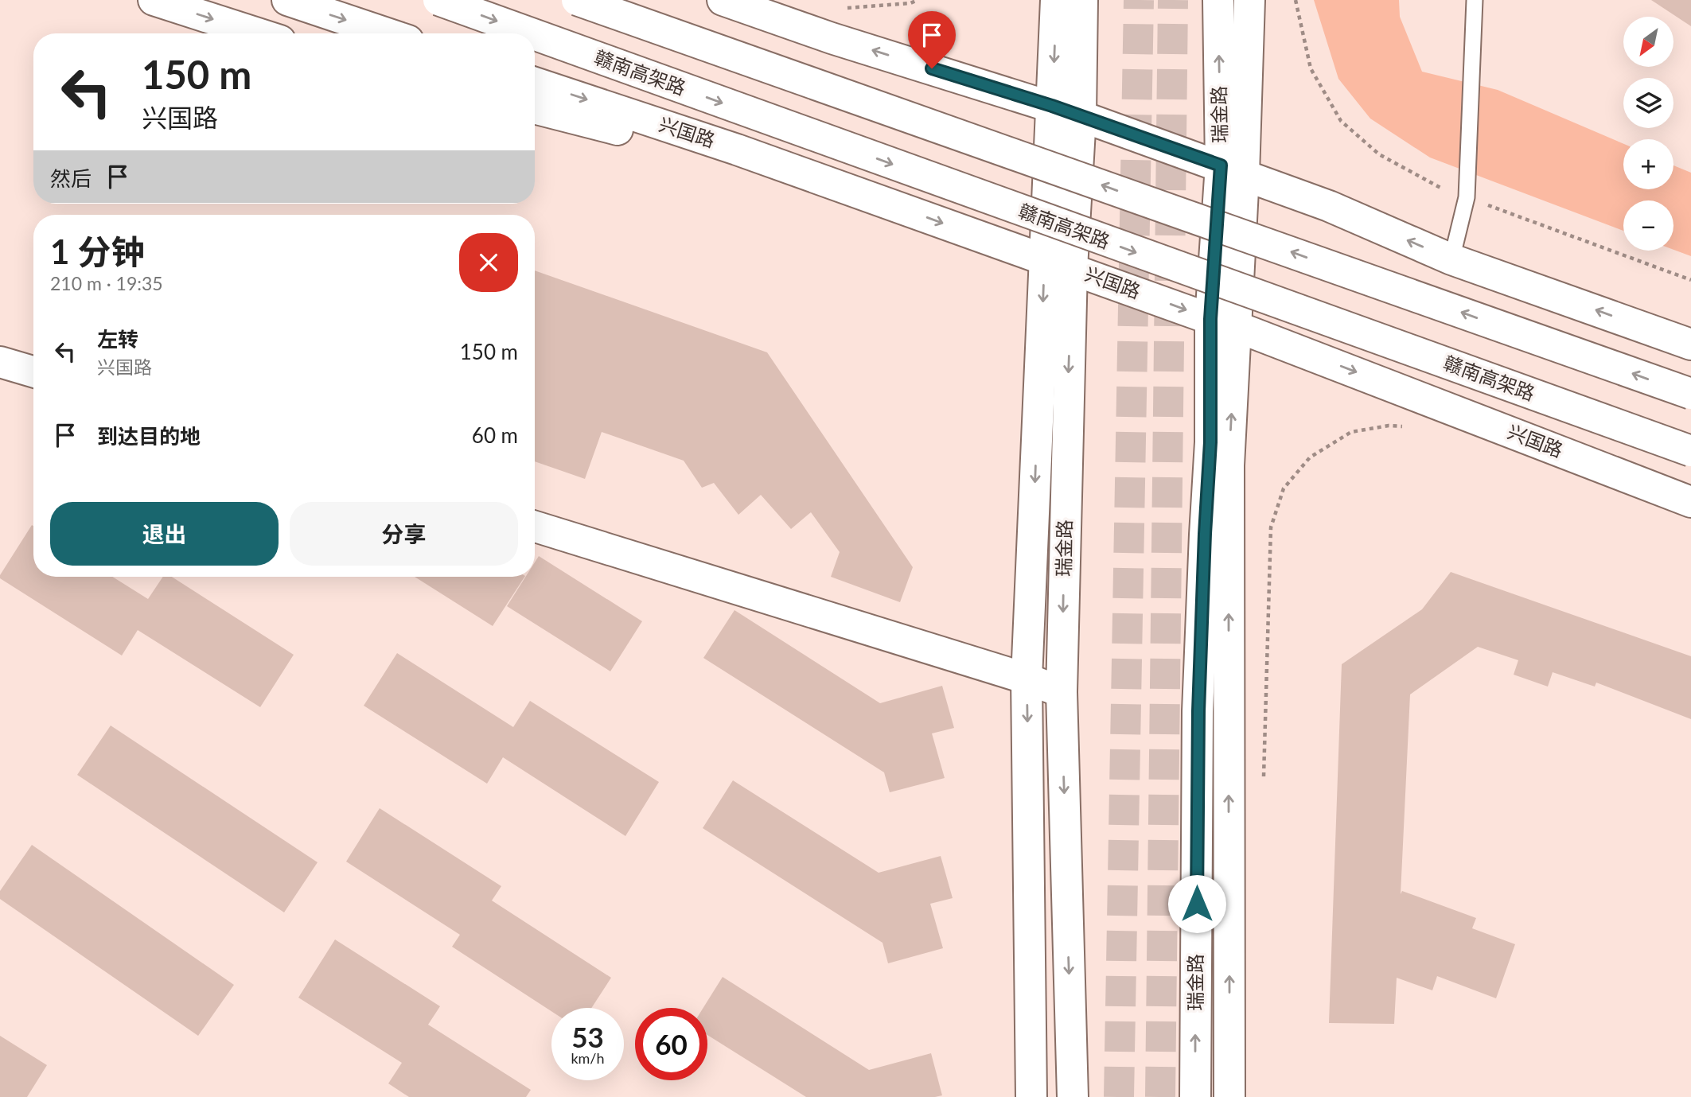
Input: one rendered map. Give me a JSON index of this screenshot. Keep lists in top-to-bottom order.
{
  "streets": {
    "main road": ["赣南高架路", "瑞金路", "兴国路"]
  },
  "crossings": [
    ["瑞金路", "兴国路"]
  ],
  "north": "bottom left",
  "page": {
    "map_buttons": ["+", "−"],
    "turn": ["150 m", "兴国路"],
    "then": "然后",
    "heading": ["1 分钟", "210 m · 19:35"],
    "list": [
      {
        "name": "左转",
        "note": "兴国路",
        "value": "150 m"
      },
      {
        "name": "到达目的地",
        "value": "60 m"
      }
    ],
    "buttons": ["退出", "分享"],
    "speed": "53 km/h",
    "limit": "60"
  }
}
